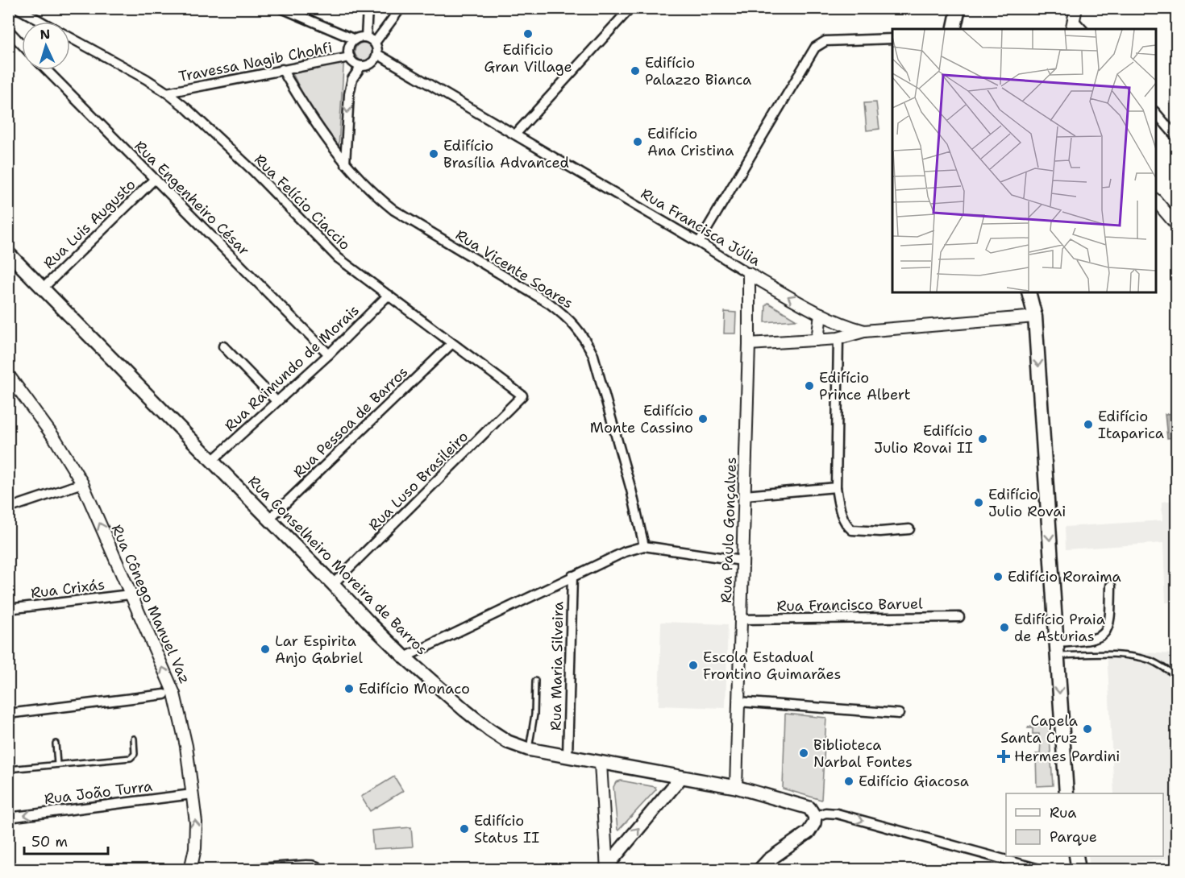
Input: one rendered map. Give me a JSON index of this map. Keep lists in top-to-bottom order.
{
  "streets": {
    "main road": ["Rua Conselheiro Moreira de Barros"],
    "street": [
      "Travessa Nagib Chohfi",
      "Rua Engenheiro César",
      "Rua Felício Ciaccio",
      "Rua Luis Augusto",
      "Rua Francisca Júlia",
      "Rua Vicente Soares",
      "Rua Raimundo de Morais",
      "Rua Pessoa de Barros",
      "Rua Luso Brasileiro",
      "Rua Paulo Gonçalves",
      "Rua Crixás",
      "Rua Cônego Manuel Vaz",
      "Rua Francisco Baruel",
      "Rua Maria Silveira",
      "Rua João Turra"
    ]
  },
  "crossings": [
    ["Travessa Nagib Chohfi", "Rua Felício Ciaccio"],
    ["Travessa Nagib Chohfi", "Rua Francisca Júlia"],
    ["Travessa Nagib Chohfi", "Rua Vicente Soares"],
    ["Rua Engenheiro César", "Rua Luis Augusto"],
    ["Rua Engenheiro César", "Rua Raimundo de Morais"],
    ["Rua Felício Ciaccio", "Rua Raimundo de Morais"],
    ["Rua Felício Ciaccio", "Rua Pessoa de Barros"],
    ["Rua Felício Ciaccio", "Rua Luso Brasileiro"],
    ["Rua Luis Augusto", "Rua Conselheiro Moreira de Barros"],
    ["Rua Francisca Júlia", "Rua Paulo Gonçalves"],
    ["Rua Raimundo de Morais", "Rua Conselheiro Moreira de Barros"],
    ["Rua Pessoa de Barros", "Rua Conselheiro Moreira de Barros"],
    ["Rua Luso Brasileiro", "Rua Conselheiro Moreira de Barros"],
    ["Rua Paulo Gonçalves", "Rua Conselheiro Moreira de Barros"],
    ["Rua Paulo Gonçalves", "Rua Francisco Baruel"],
    ["Rua Conselheiro Moreira de Barros", "Rua Maria Silveira"],
    ["Rua Crixás", "Rua Cônego Manuel Vaz"],
    ["Rua Cônego Manuel Vaz", "Rua João Turra"]
  ],
  "one_way": ["Rua Cônego Manuel Vaz", "Rua João Turra"],
  "places": {
    "other": [
      "Edificio Gran Village",
      "Edifício Palazzo Bianca",
      "Edifício Ana Cristina",
      "Edifício Brasília Advanced",
      "Edifício Prince Albert",
      "Edifício Monte Cassino",
      "Edifício Itaparica",
      "Edifício Julio Rovai II",
      "Edifício Julio Rovai",
      "Edifício Roraima",
      "Edifício Praia de Asturias",
      "Lar Espirita Anjo Gabriel",
      "Escola Estadual Frontino Guimarães",
      "Edifício Monaco",
      "Capela Santa Cruz",
      "Biblioteca Narbal Fontes",
      "Edifício Giacosa",
      "Edifício Status II"
    ],
    "health": ["Hermes Pardini"]
  },
  "legend": ["Rua", "Parque"],
  "scale_bar": "50 m",
  "north": "top"
}
